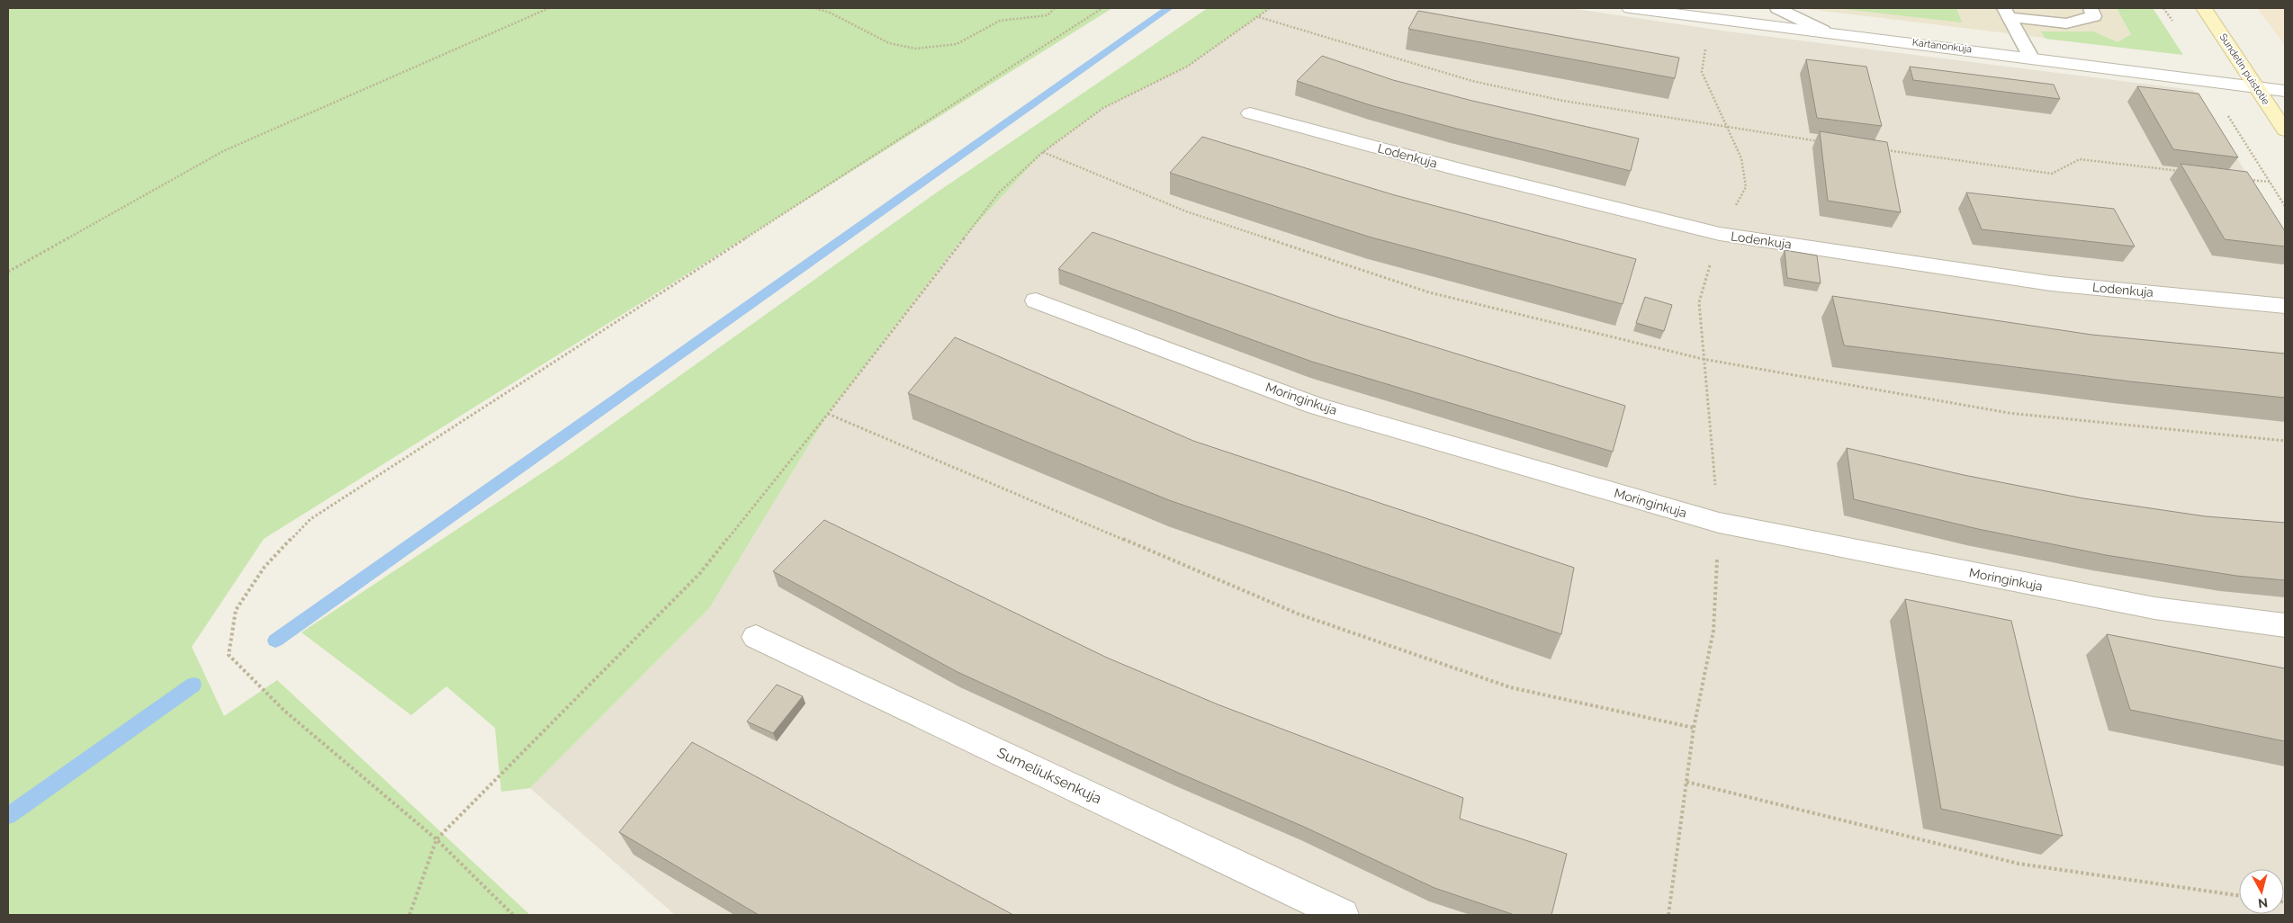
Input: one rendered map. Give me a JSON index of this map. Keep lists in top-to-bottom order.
{
  "streets": {
    "street": [
      "Kartanonkuja",
      "Sundetin puistotie",
      "Lodenkuja",
      "Moringinkuja",
      "Sumeliuksenkuja"
    ]
  },
  "crossings": [
    ["Kartanonkuja", "Sundetin puistotie"]
  ],
  "north": "bottom"
}
